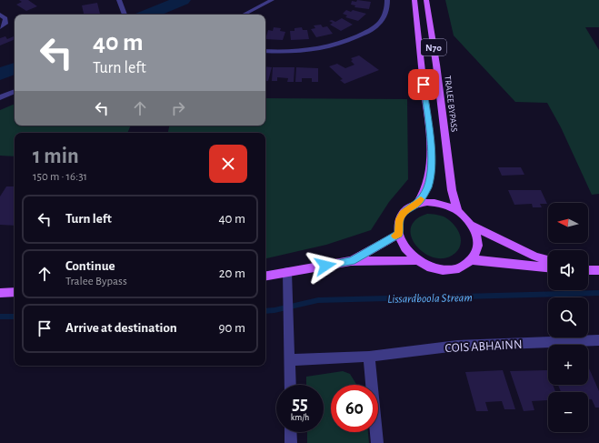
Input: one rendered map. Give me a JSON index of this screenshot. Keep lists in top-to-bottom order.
{
  "streets": {
    "main road": ["N70", "TRALEE BYPASS"],
    "street": ["COIS ABHAINN"]
  },
  "crossings": [
    ["N70", "TRALEE BYPASS"]
  ],
  "water": ["Lissardboola Stream"],
  "north": "left",
  "page": {
    "turn": ["40 m", "Turn left"],
    "heading": ["1 min", "150 m · 16:31"],
    "list": [
      {
        "name": "Turn left",
        "value": "40 m"
      },
      {
        "name": "Continue",
        "note": "Tralee Bypass",
        "value": "20 m"
      },
      {
        "name": "Arrive at destination",
        "value": "90 m"
      }
    ],
    "map_buttons": ["+", "−"],
    "speed": "55 km/h",
    "limit": "60"
  }
}
